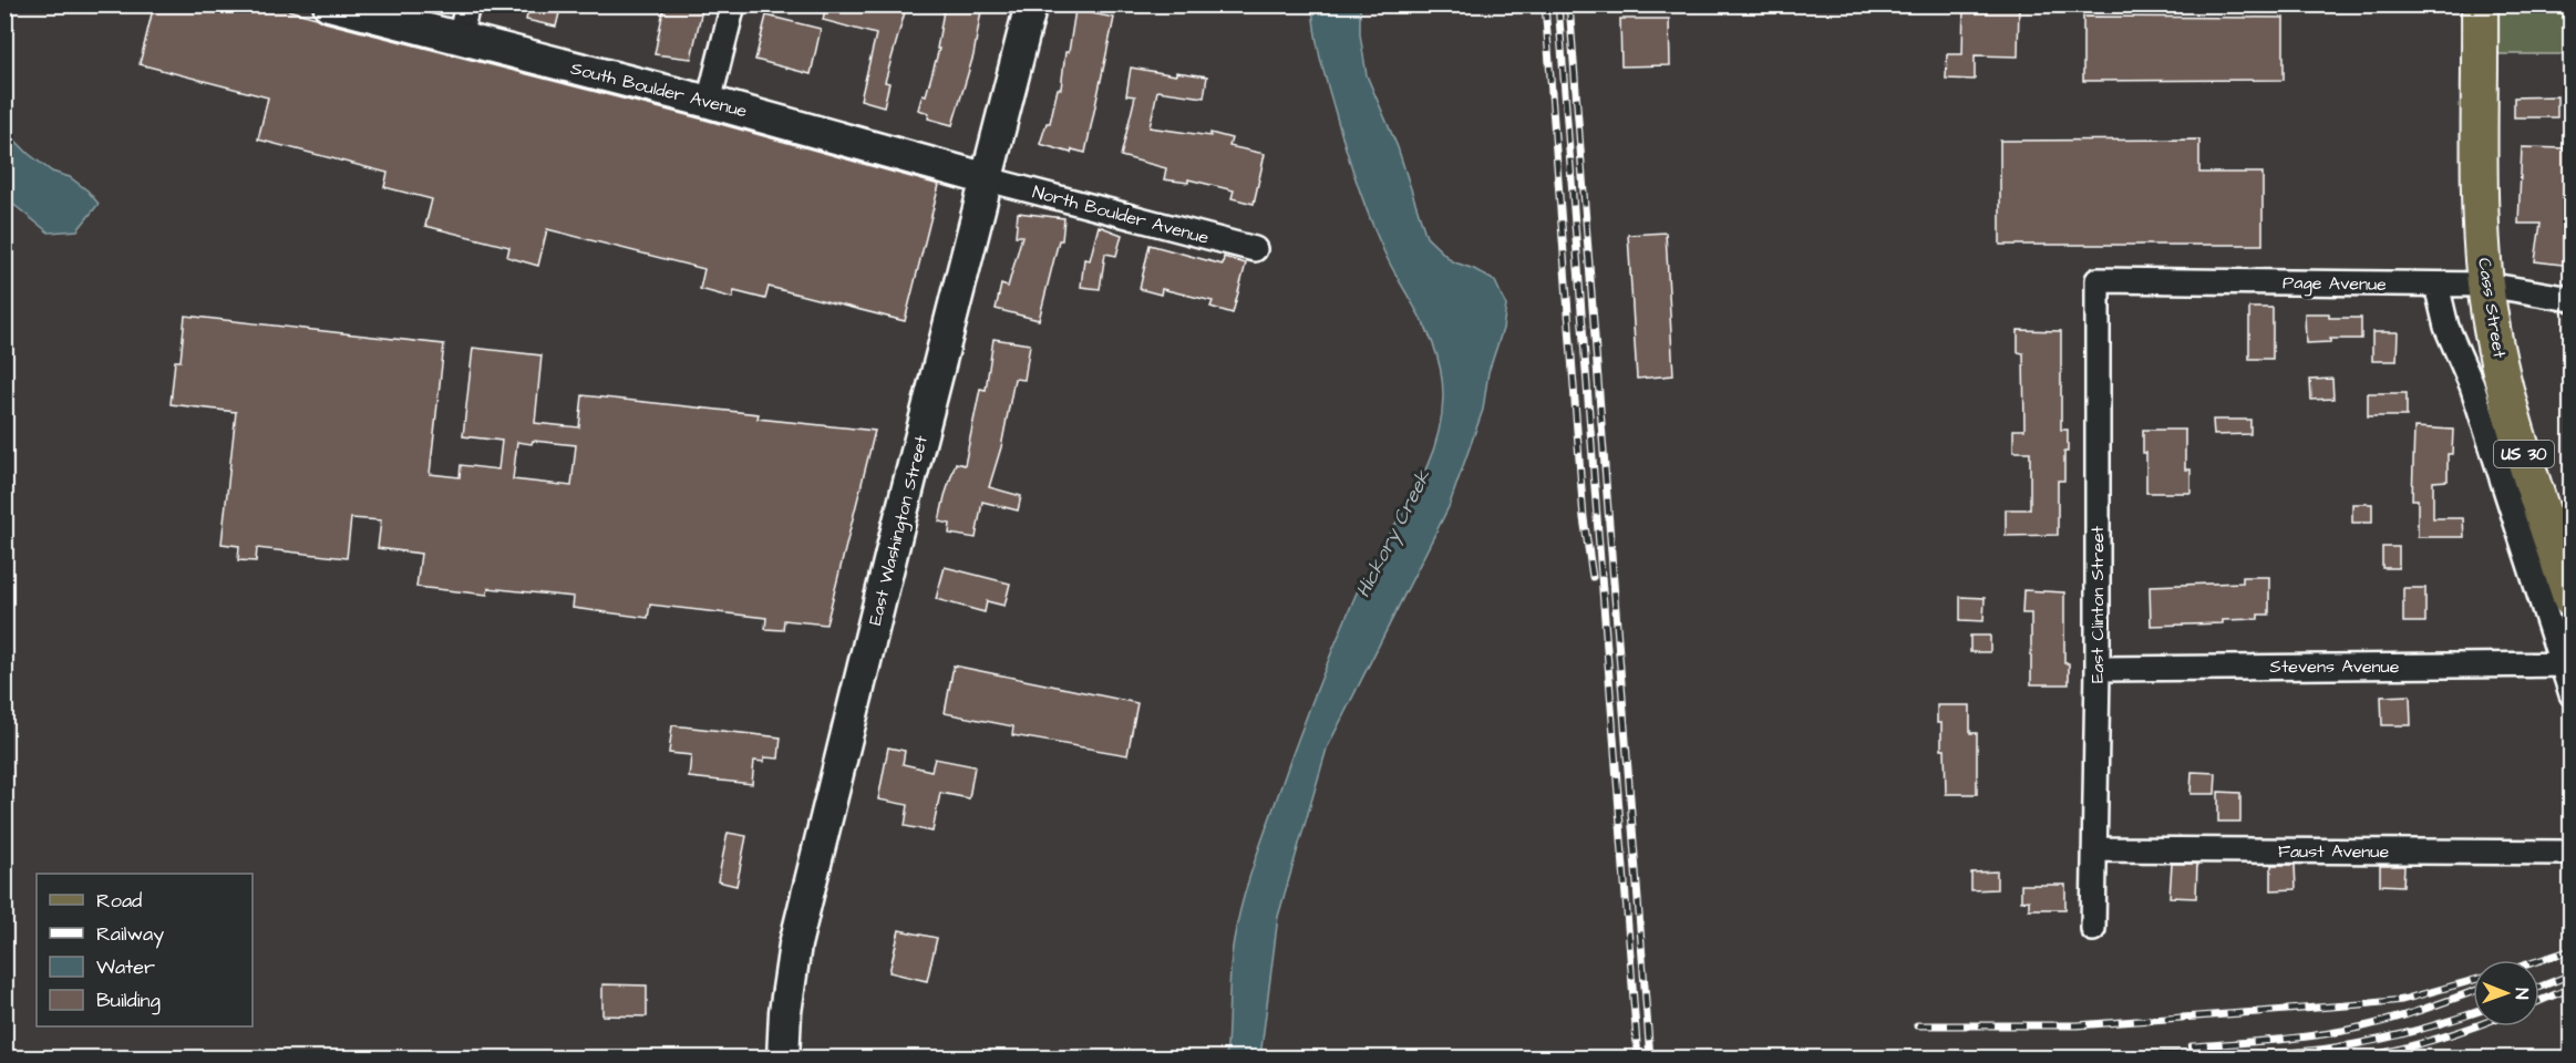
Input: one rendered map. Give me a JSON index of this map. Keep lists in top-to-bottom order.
{
  "streets": {
    "main road": ["Cass Street", "US 30"],
    "street": [
      "South Boulder Avenue",
      "North Boulder Avenue",
      "Page Avenue",
      "East Washington Street",
      "East Clinton Street",
      "Stevens Avenue",
      "Faust Avenue"
    ]
  },
  "crossings": [
    ["South Boulder Avenue", "North Boulder Avenue"],
    ["South Boulder Avenue", "East Washington Street"],
    ["North Boulder Avenue", "East Washington Street"],
    ["Page Avenue", "Cass Street"],
    ["Page Avenue", "East Clinton Street"],
    ["East Clinton Street", "Stevens Avenue"],
    ["East Clinton Street", "Faust Avenue"]
  ],
  "water": ["Hickory Creek"],
  "legend": [
    "Road",
    "Railway",
    "Water",
    "Building"
  ],
  "north": "right"
}
